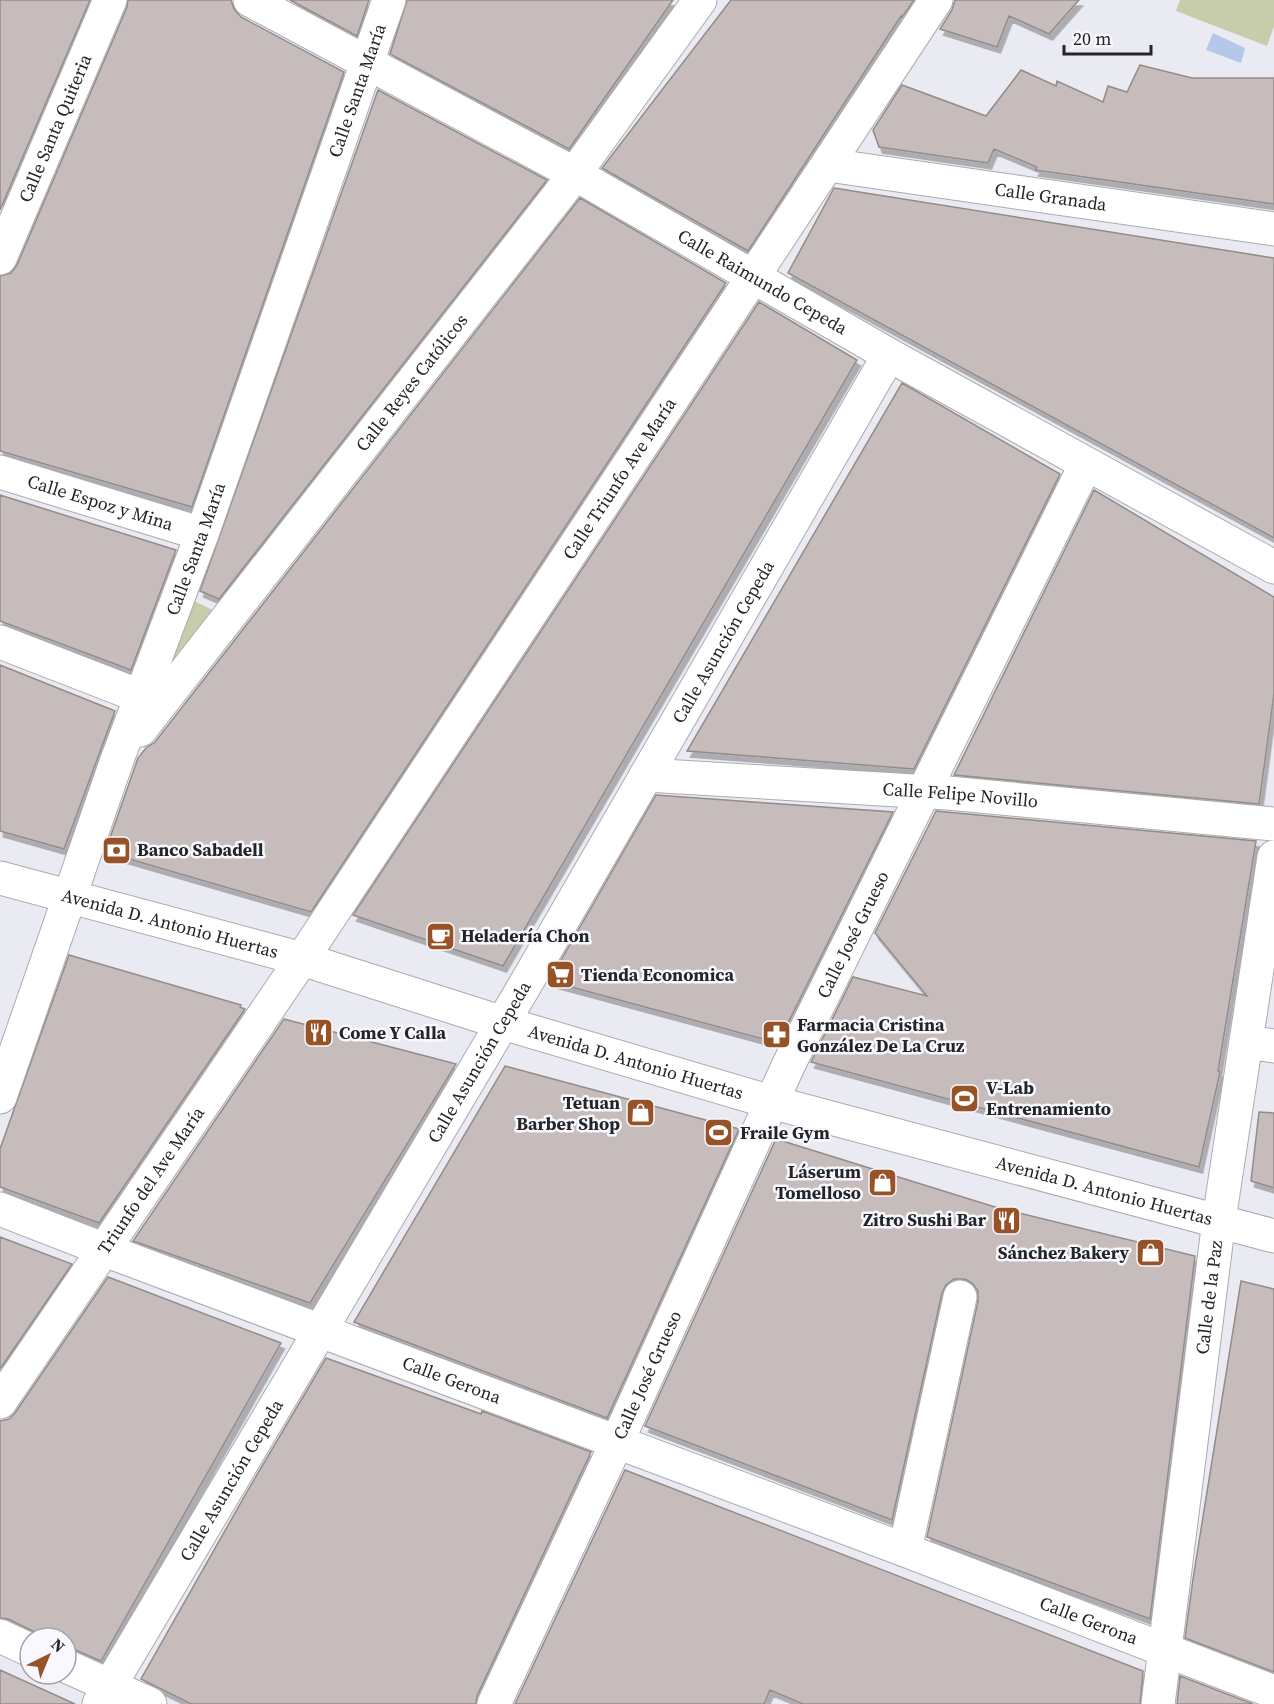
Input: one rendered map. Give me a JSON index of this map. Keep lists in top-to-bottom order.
{
  "streets": {
    "street": [
      "Calle Santa María",
      "Calle Santa Quiteria",
      "Calle Granada",
      "Calle Raimundo Cepeda",
      "Calle Reyes Católicos",
      "Calle Triunfo Ave María",
      "Calle Espoz y Mina",
      "Calle Asunción Cepeda",
      "Calle Felipe Novillo",
      "Avenida D. Antonio Huertas",
      "Calle José Grueso",
      "Triunfo del Ave María",
      "Calle de la Paz",
      "Calle Gerona"
    ]
  },
  "crossings": [
    ["Calle Santa María", "Calle Raimundo Cepeda"],
    ["Calle Santa María", "Calle Reyes Católicos"],
    ["Calle Santa María", "Calle Espoz y Mina"],
    ["Calle Santa María", "Avenida D. Antonio Huertas"],
    ["Calle Granada", "Calle Triunfo Ave María"],
    ["Calle Raimundo Cepeda", "Calle Reyes Católicos"],
    ["Calle Raimundo Cepeda", "Calle Triunfo Ave María"],
    ["Calle Raimundo Cepeda", "Calle Asunción Cepeda"],
    ["Calle Raimundo Cepeda", "Calle José Grueso"],
    ["Calle Triunfo Ave María", "Avenida D. Antonio Huertas"],
    ["Calle Triunfo Ave María", "Triunfo del Ave María"],
    ["Calle Asunción Cepeda", "Calle Felipe Novillo"],
    ["Calle Asunción Cepeda", "Avenida D. Antonio Huertas"],
    ["Calle Asunción Cepeda", "Calle Gerona"],
    ["Calle Felipe Novillo", "Calle José Grueso"],
    ["Avenida D. Antonio Huertas", "Calle José Grueso"],
    ["Avenida D. Antonio Huertas", "Triunfo del Ave María"],
    ["Avenida D. Antonio Huertas", "Calle de la Paz"],
    ["Calle José Grueso", "Calle Gerona"],
    ["Triunfo del Ave María", "Calle Gerona"],
    ["Calle de la Paz", "Calle Gerona"]
  ],
  "places": {
    "bank": ["Banco Sabadell"],
    "cafe": ["Heladería Chon"],
    "supermarket": ["Tienda Economica"],
    "restaurant": ["Come Y Calla", "Zitro Sushi Bar"],
    "pharmacy": ["Farmacia Cristina González De La Cruz"],
    "sports": ["V-Lab Entrenamiento", "Fraile Gym"],
    "shop": ["Tetuan Barber Shop", "Láserum Tomelloso", "Sánchez Bakery"]
  },
  "scale_bar": "20 m",
  "north": "top right"
}
